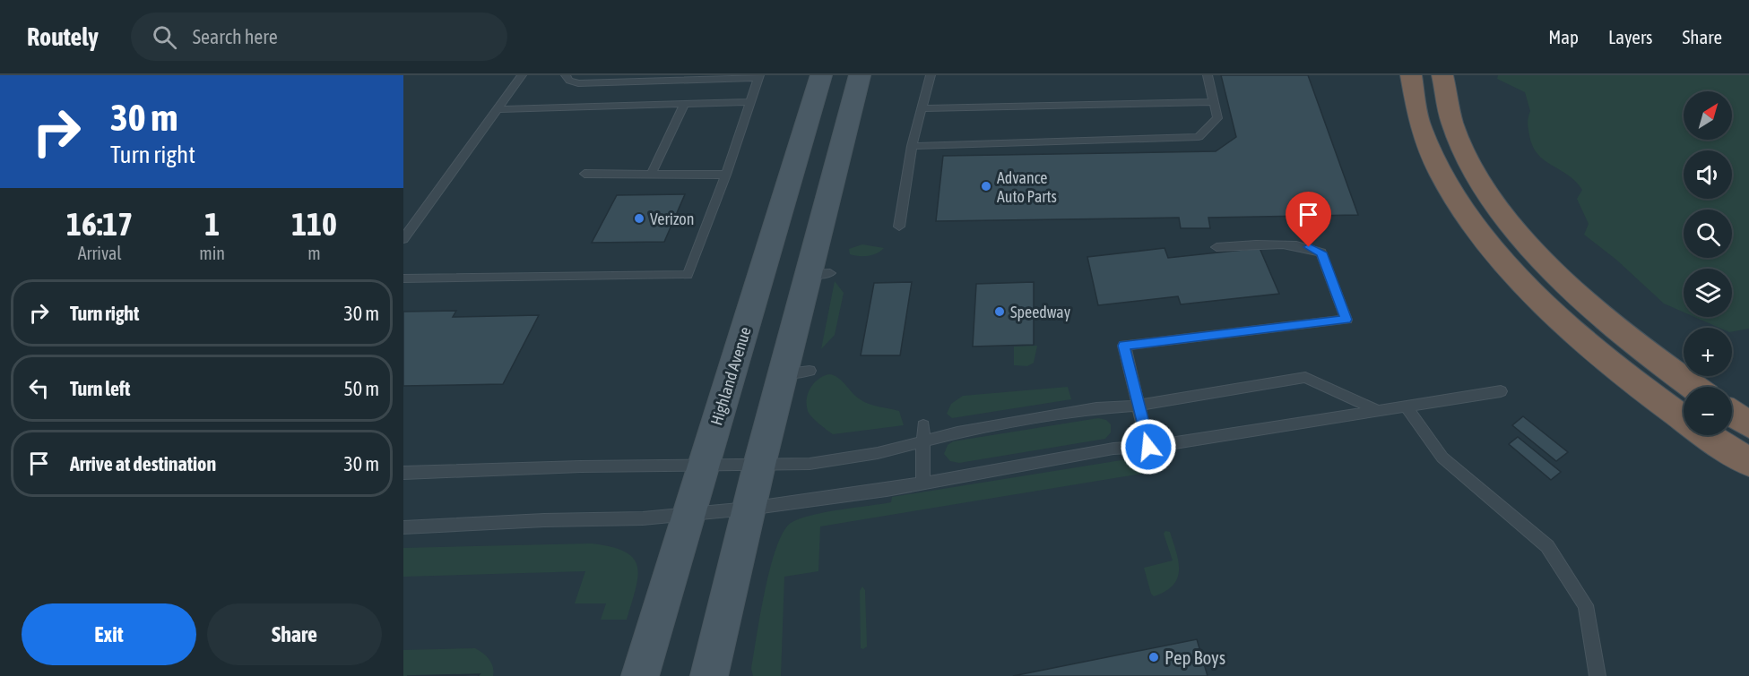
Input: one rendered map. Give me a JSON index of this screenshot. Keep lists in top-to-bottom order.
{
  "streets": {
    "main road": ["Highland Avenue"]
  },
  "places": [
    "Advance Auto Parts",
    "Verizon",
    "Speedway",
    "Pep Boys"
  ],
  "north": "top right",
  "page": {
    "header": "Routely",
    "search": "Search here",
    "nav": ["Map", "Layers", "Share"],
    "turn": ["30 m", "Turn right"],
    "map_buttons": ["+", "−"],
    "eta": [
      "16:17",
      "Arrival",
      "1",
      "min",
      "110",
      "m"
    ],
    "list": [
      {
        "name": "Turn right",
        "value": "30 m"
      },
      {
        "name": "Turn left",
        "value": "50 m"
      },
      {
        "name": "Arrive at destination",
        "value": "30 m"
      }
    ],
    "buttons": ["Exit", "Share"]
  }
}
